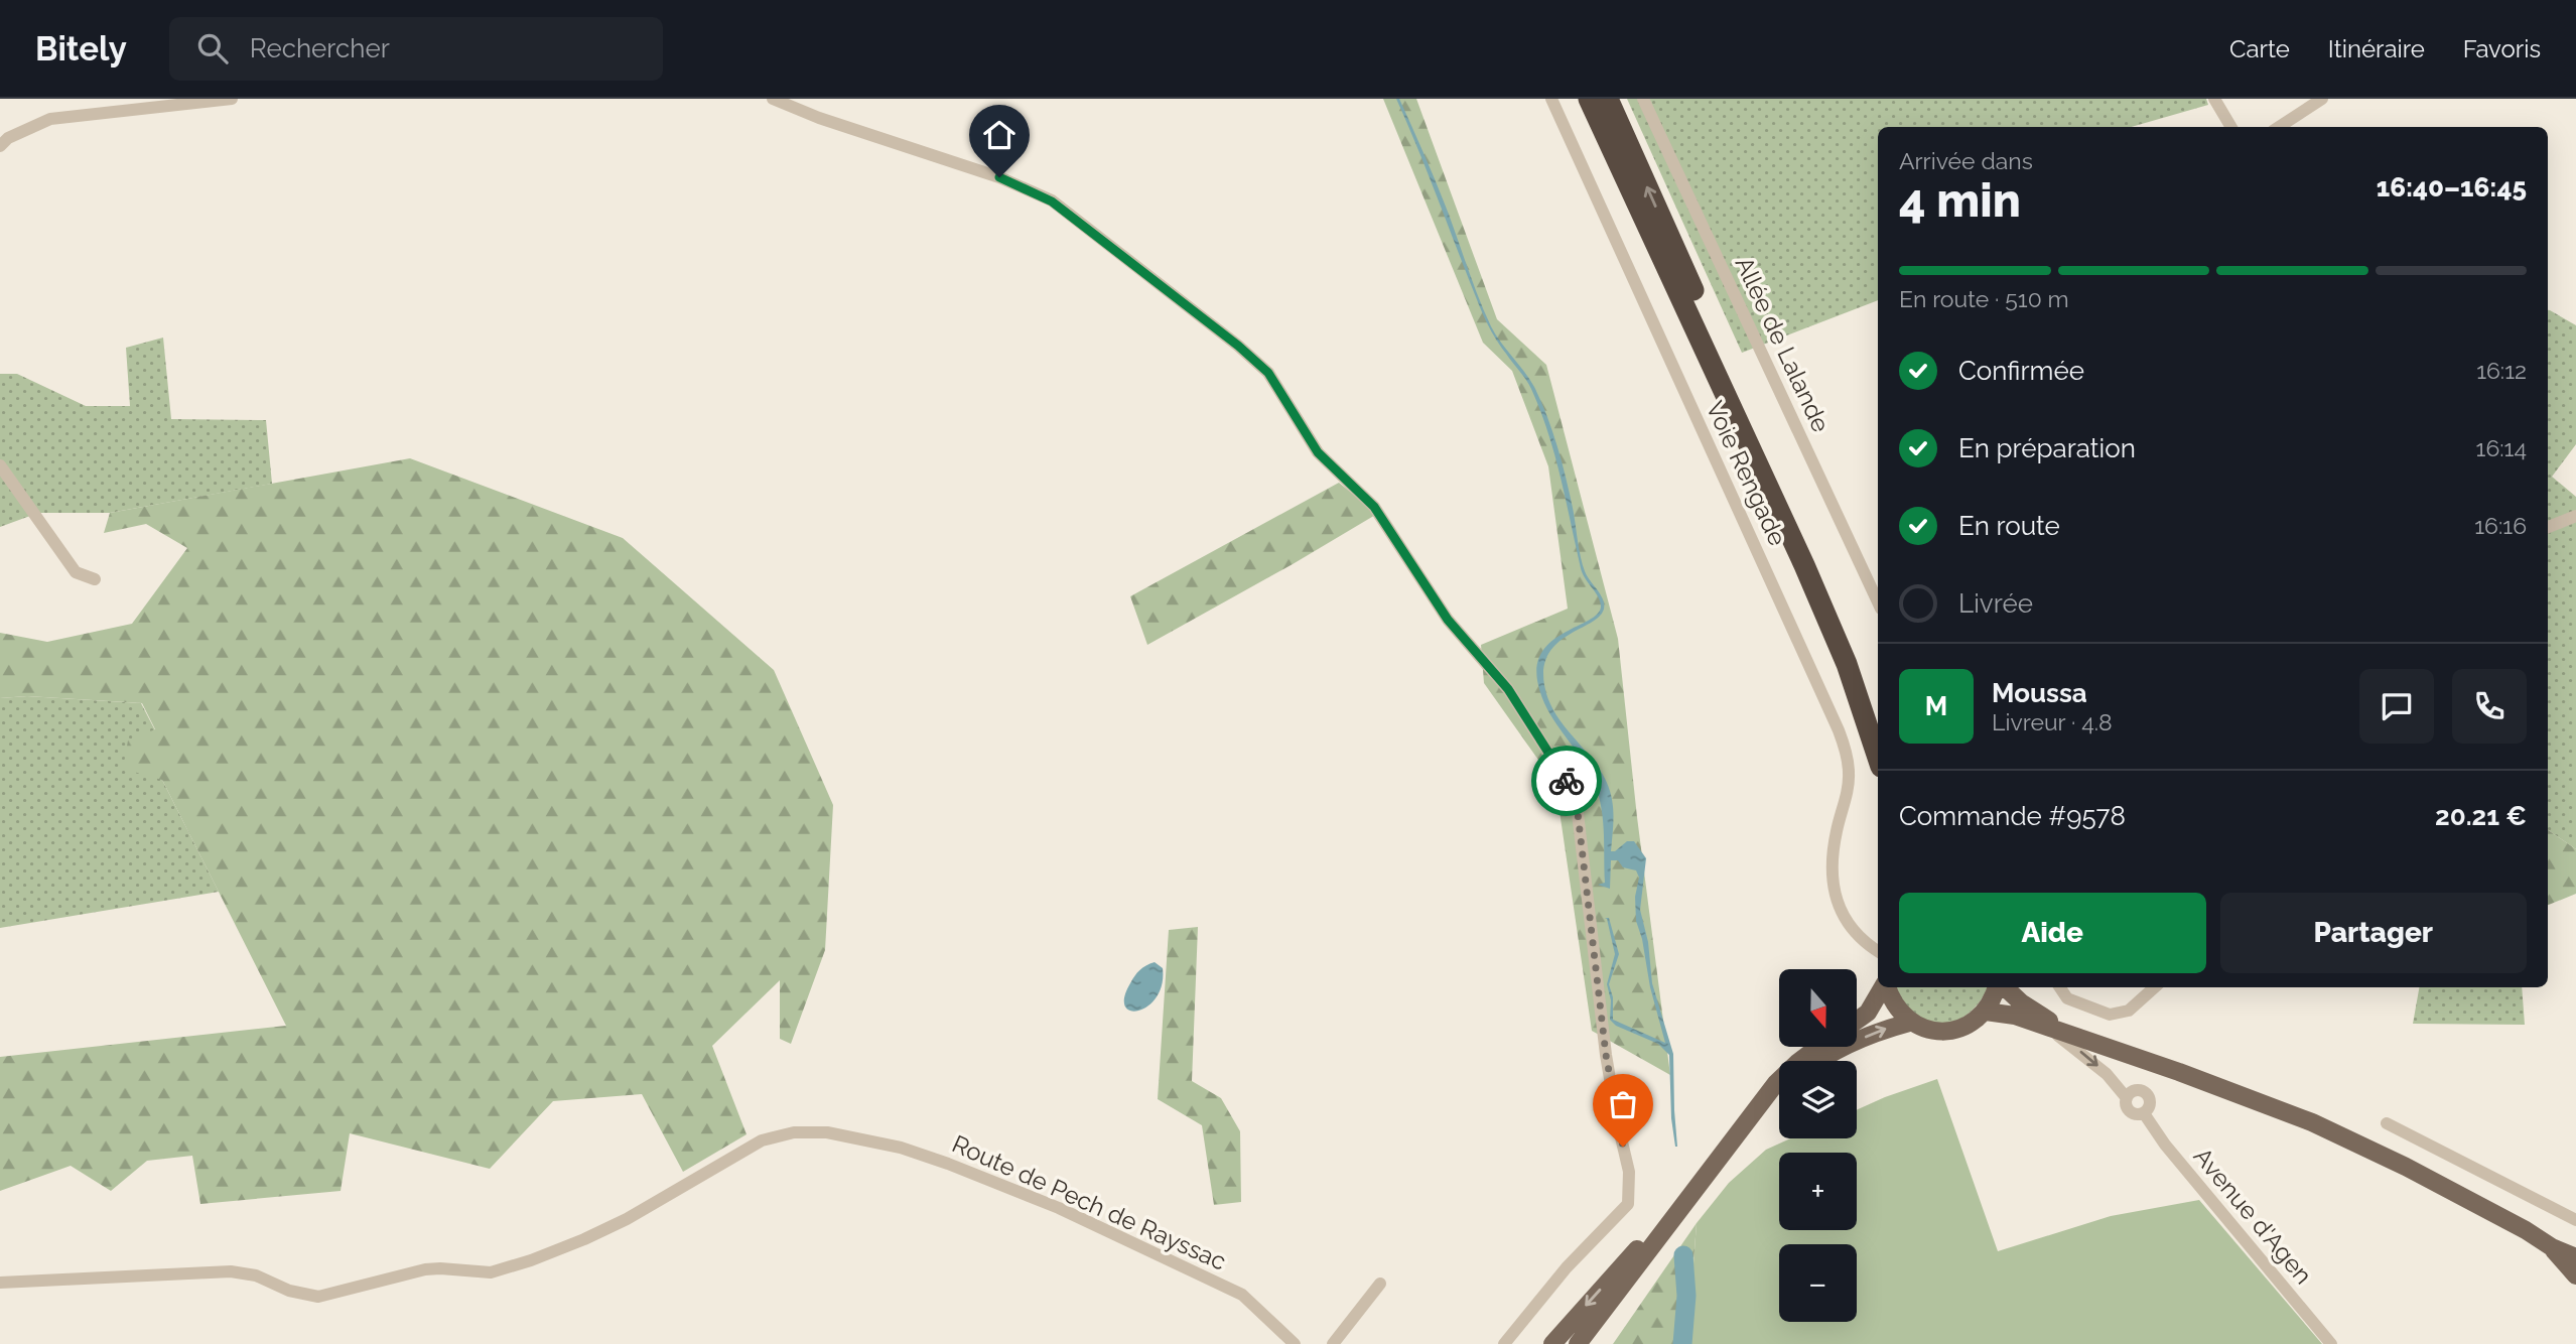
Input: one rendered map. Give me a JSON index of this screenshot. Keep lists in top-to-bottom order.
{
  "streets": {
    "street": [
      "Allée de Lalande",
      "Voie Rengade",
      "Route de Pech de Rayssac",
      "Avenue d'Agen"
    ]
  },
  "north": "bottom",
  "page": {
    "header": "Bitely",
    "search": "Rechercher",
    "nav": ["Carte", "Itinéraire", "Favoris"],
    "heading": ["4 min", "Arrivée dans", "16:40–16:45"],
    "panel": [
      "Moussa",
      "Livreur · 4.8",
      "Commande #9578",
      "20.21 €"
    ],
    "bar": "En route · 510 m",
    "list": [
      ["Confirmée", "16:12"],
      ["En préparation", "16:14"],
      ["En route", "16:16"],
      "Livrée"
    ],
    "round": "M",
    "buttons": ["Aide", "Partager"],
    "map_buttons": ["+", "−"]
  }
}
